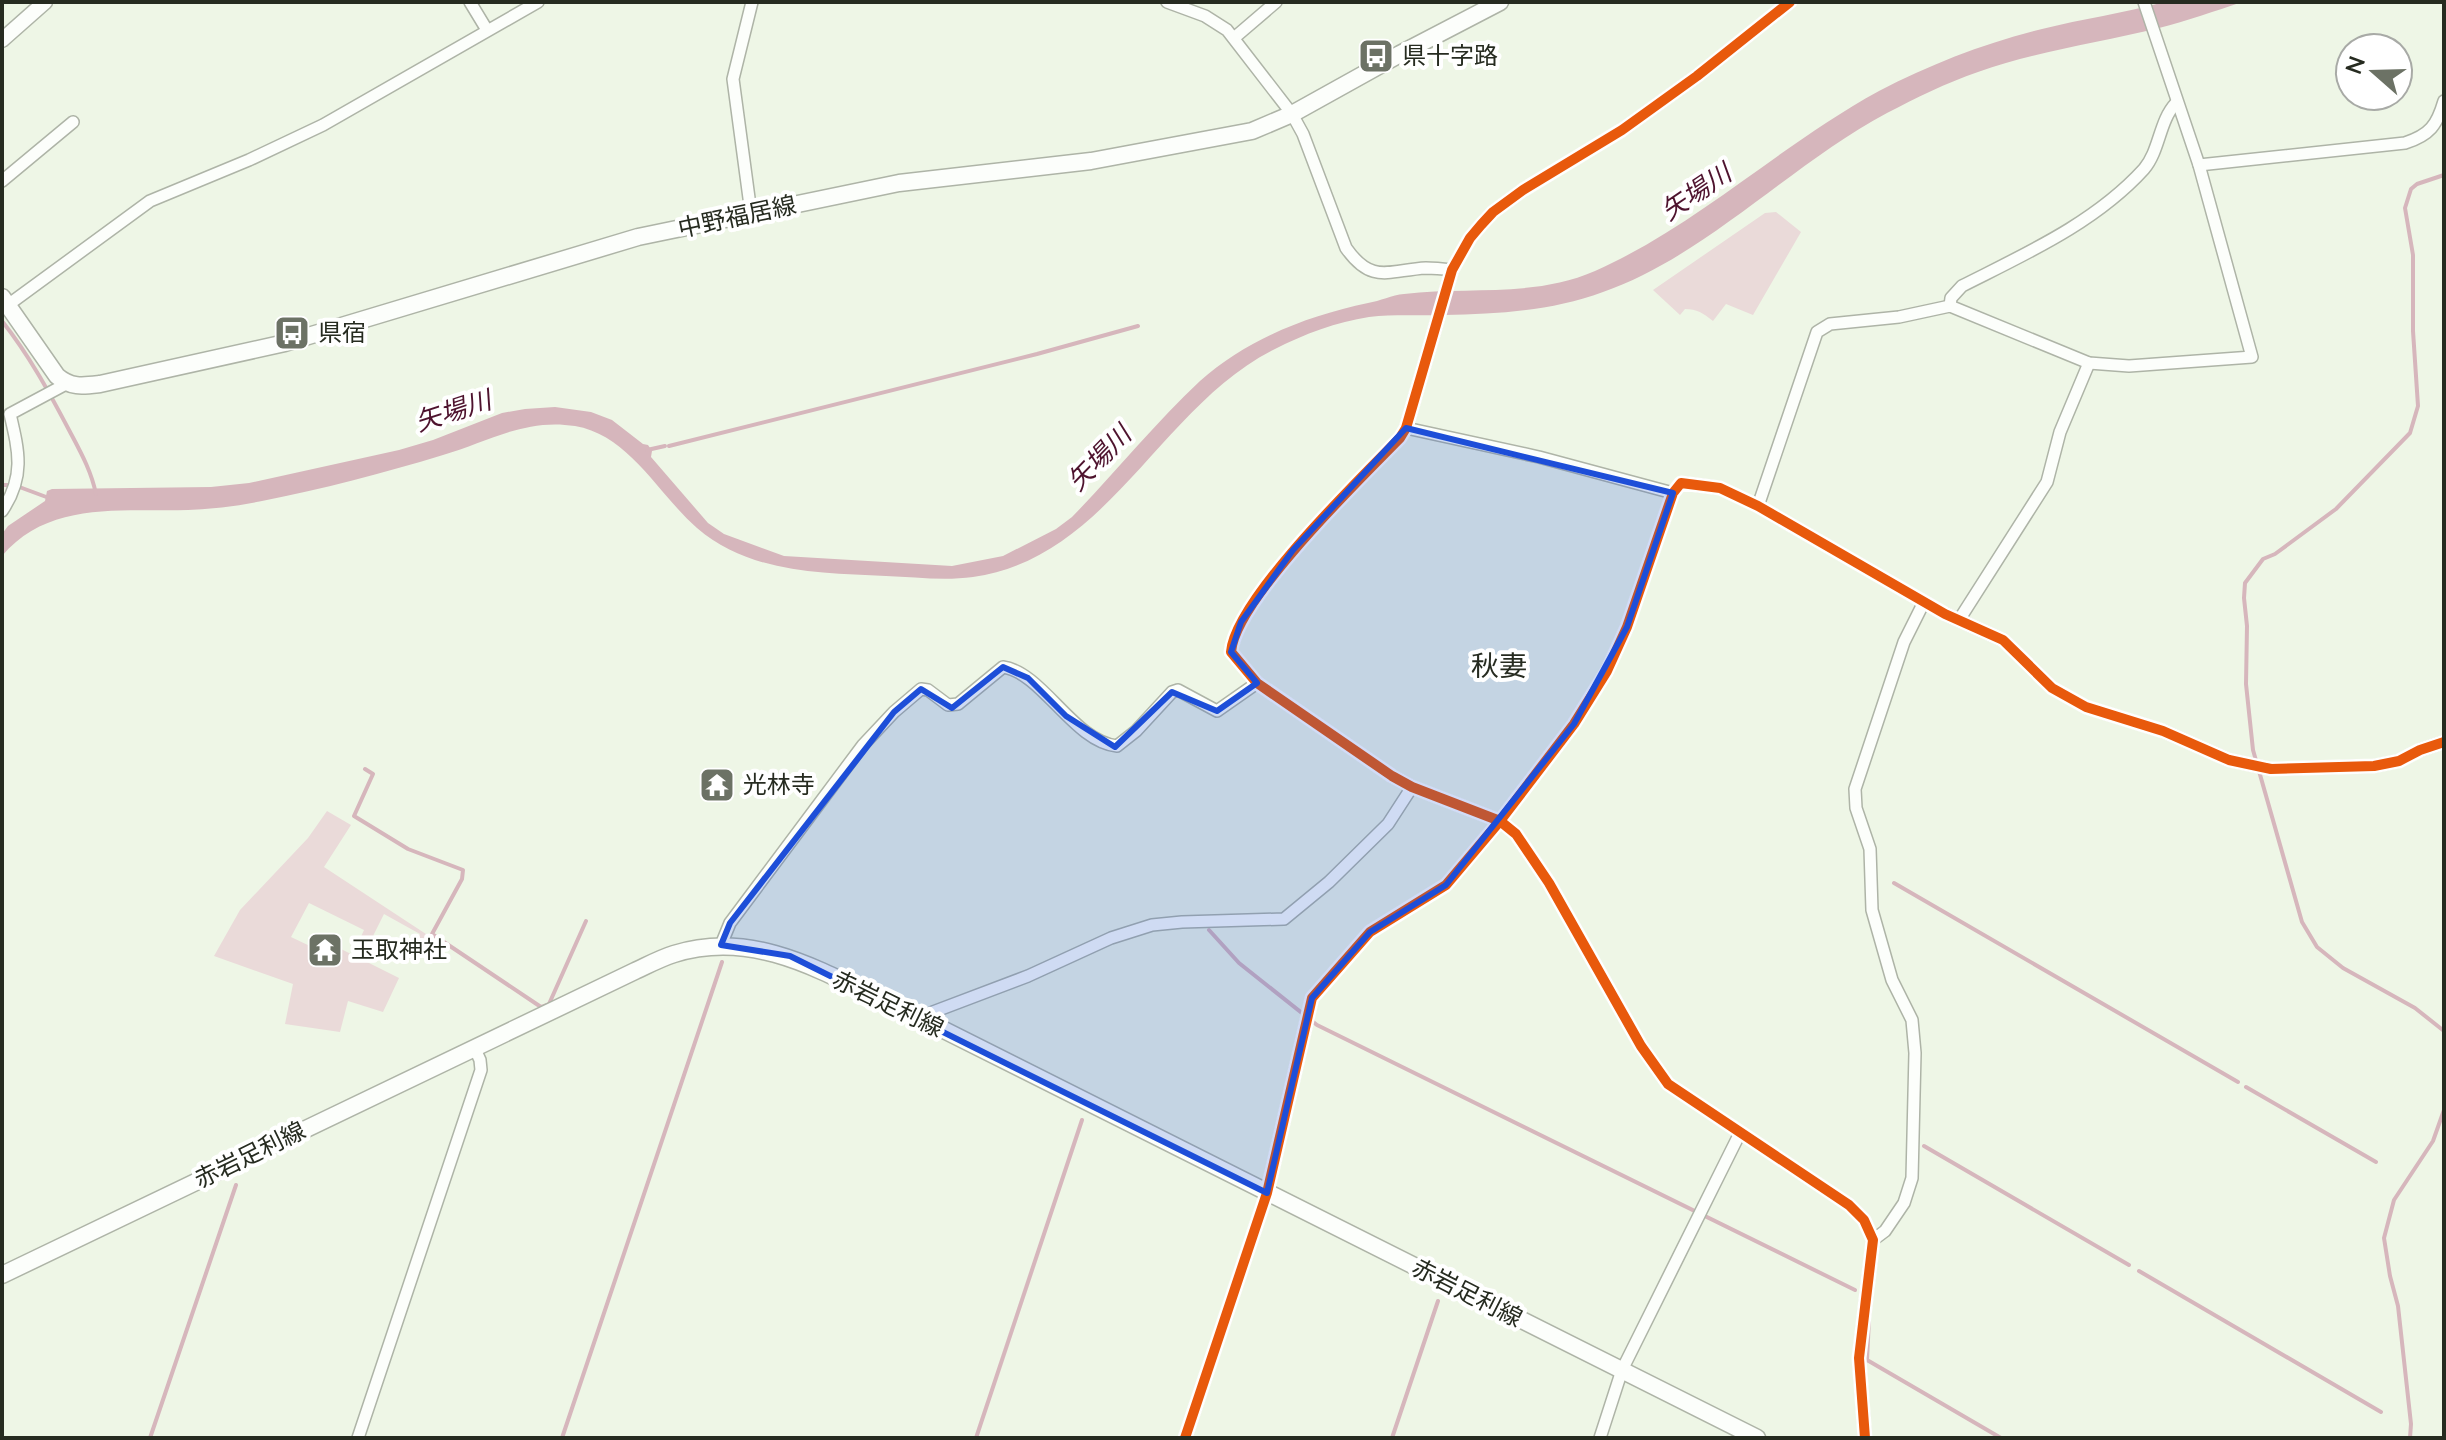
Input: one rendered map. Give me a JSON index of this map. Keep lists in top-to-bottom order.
{
  "streets": {
    "main road": ["中野福居線", "赤岩足利線"]
  },
  "districts": ["秋妻"],
  "water": ["矢場川"],
  "places": {
    "bus stop": ["県十字路", "県宿"],
    "temple": ["光林寺", "玉取神社"]
  },
  "north": "left"
}
